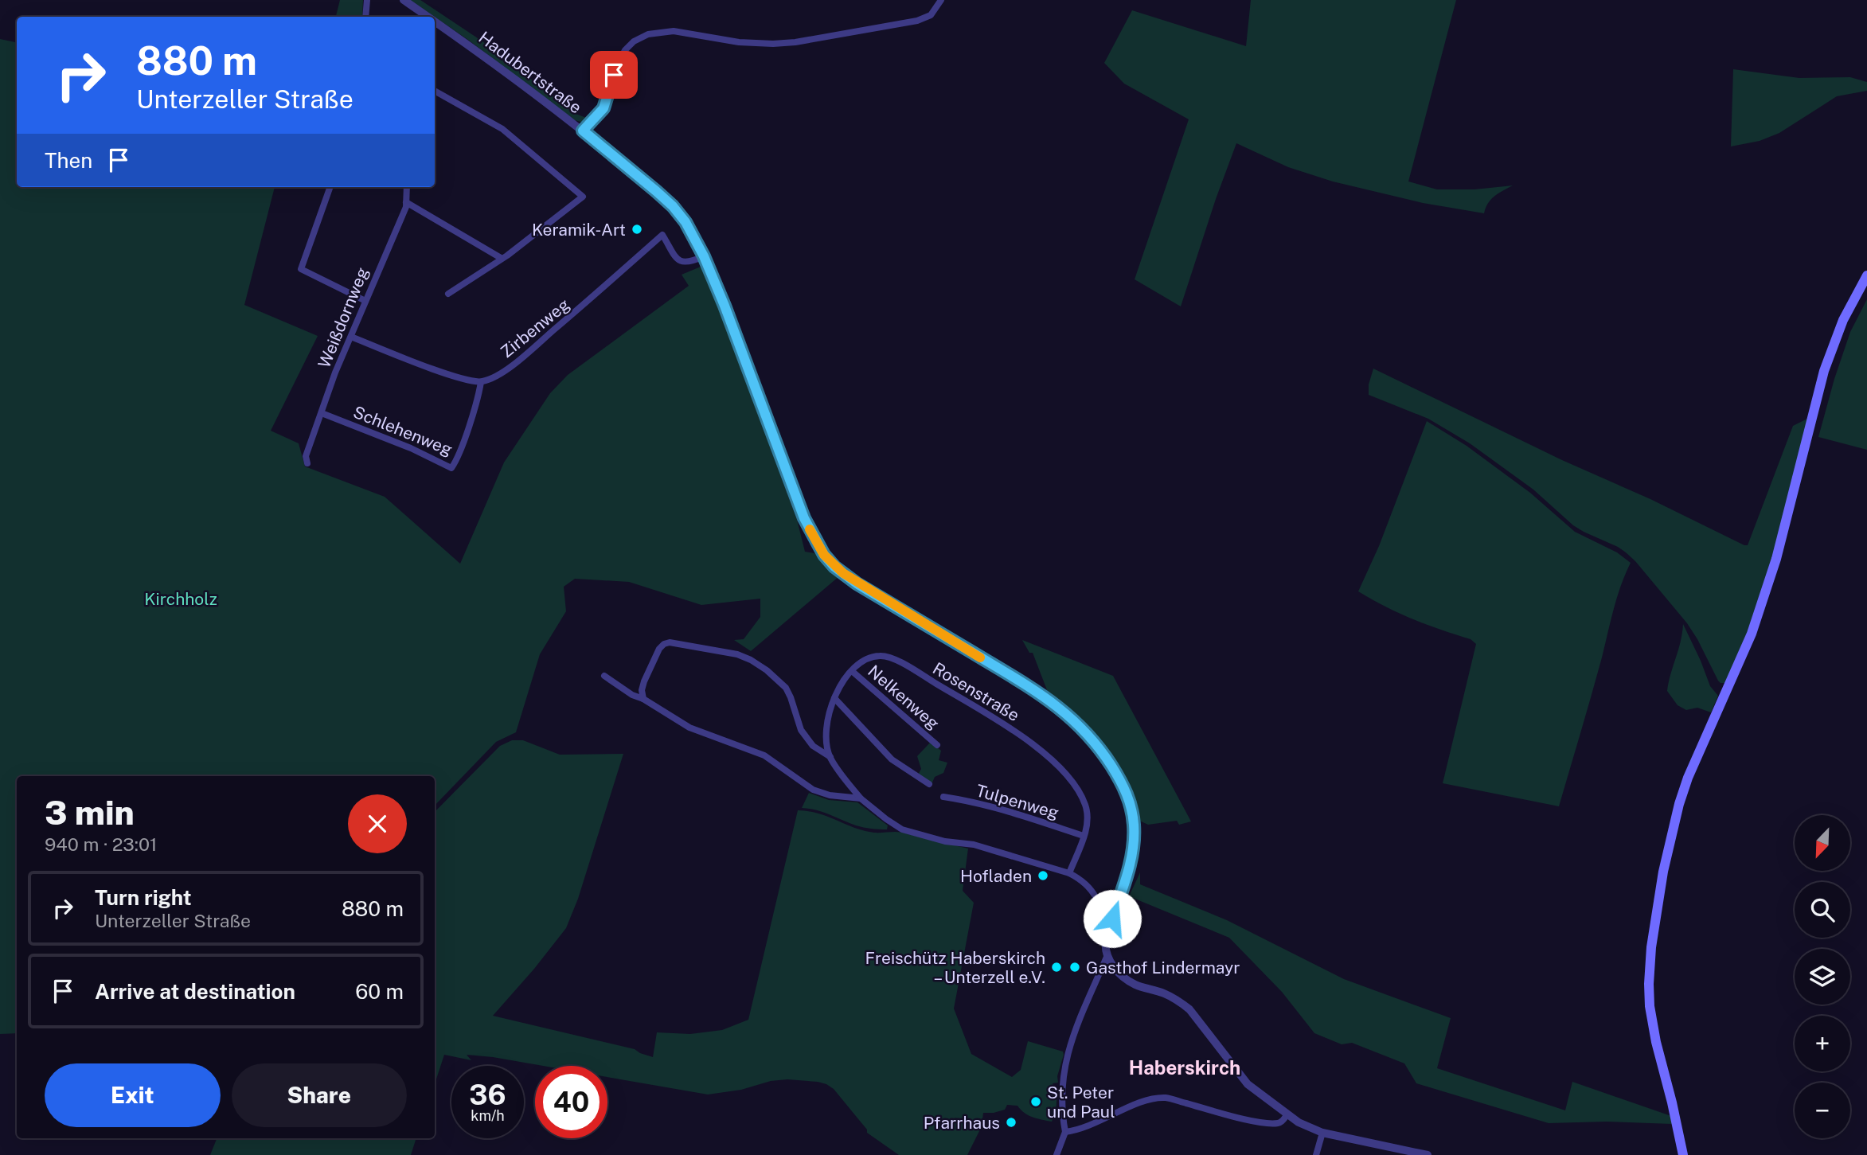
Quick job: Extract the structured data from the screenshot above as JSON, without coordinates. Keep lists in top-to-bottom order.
{
  "streets": {
    "street": [
      "Hadubertstraße",
      "Weißdornweg",
      "Zirbenweg",
      "Schlehenweg",
      "Rosenstraße",
      "Nelkenweg",
      "Tulpenweg"
    ]
  },
  "crossings": [
    ["Hadubertstraße", "Zirbenweg"],
    ["Hadubertstraße", "Rosenstraße"],
    ["Weißdornweg", "Schlehenweg"],
    ["Zirbenweg", "Schlehenweg"],
    ["Rosenstraße", "Nelkenweg"],
    ["Rosenstraße", "Tulpenweg"]
  ],
  "districts": ["Haberskirch"],
  "parks": ["Kirchholz"],
  "places": [
    "Keramik-Art",
    "Hofladen",
    "Freischütz Haberskirch – Unterzell e.V.",
    "Gasthof Lindermayr",
    "St. Peter und Paul",
    "Pfarrhaus"
  ],
  "north": "bottom left",
  "page": {
    "turn": ["880 m", "Unterzeller Straße"],
    "then": "Then",
    "heading": ["3 min", "940 m · 23:01"],
    "map_buttons": ["+", "−"],
    "list": [
      {
        "name": "Turn right",
        "note": "Unterzeller Straße",
        "value": "880 m"
      },
      {
        "name": "Arrive at destination",
        "value": "60 m"
      }
    ],
    "buttons": ["Exit", "Share"],
    "speed": "36 km/h",
    "limit": "40"
  }
}
